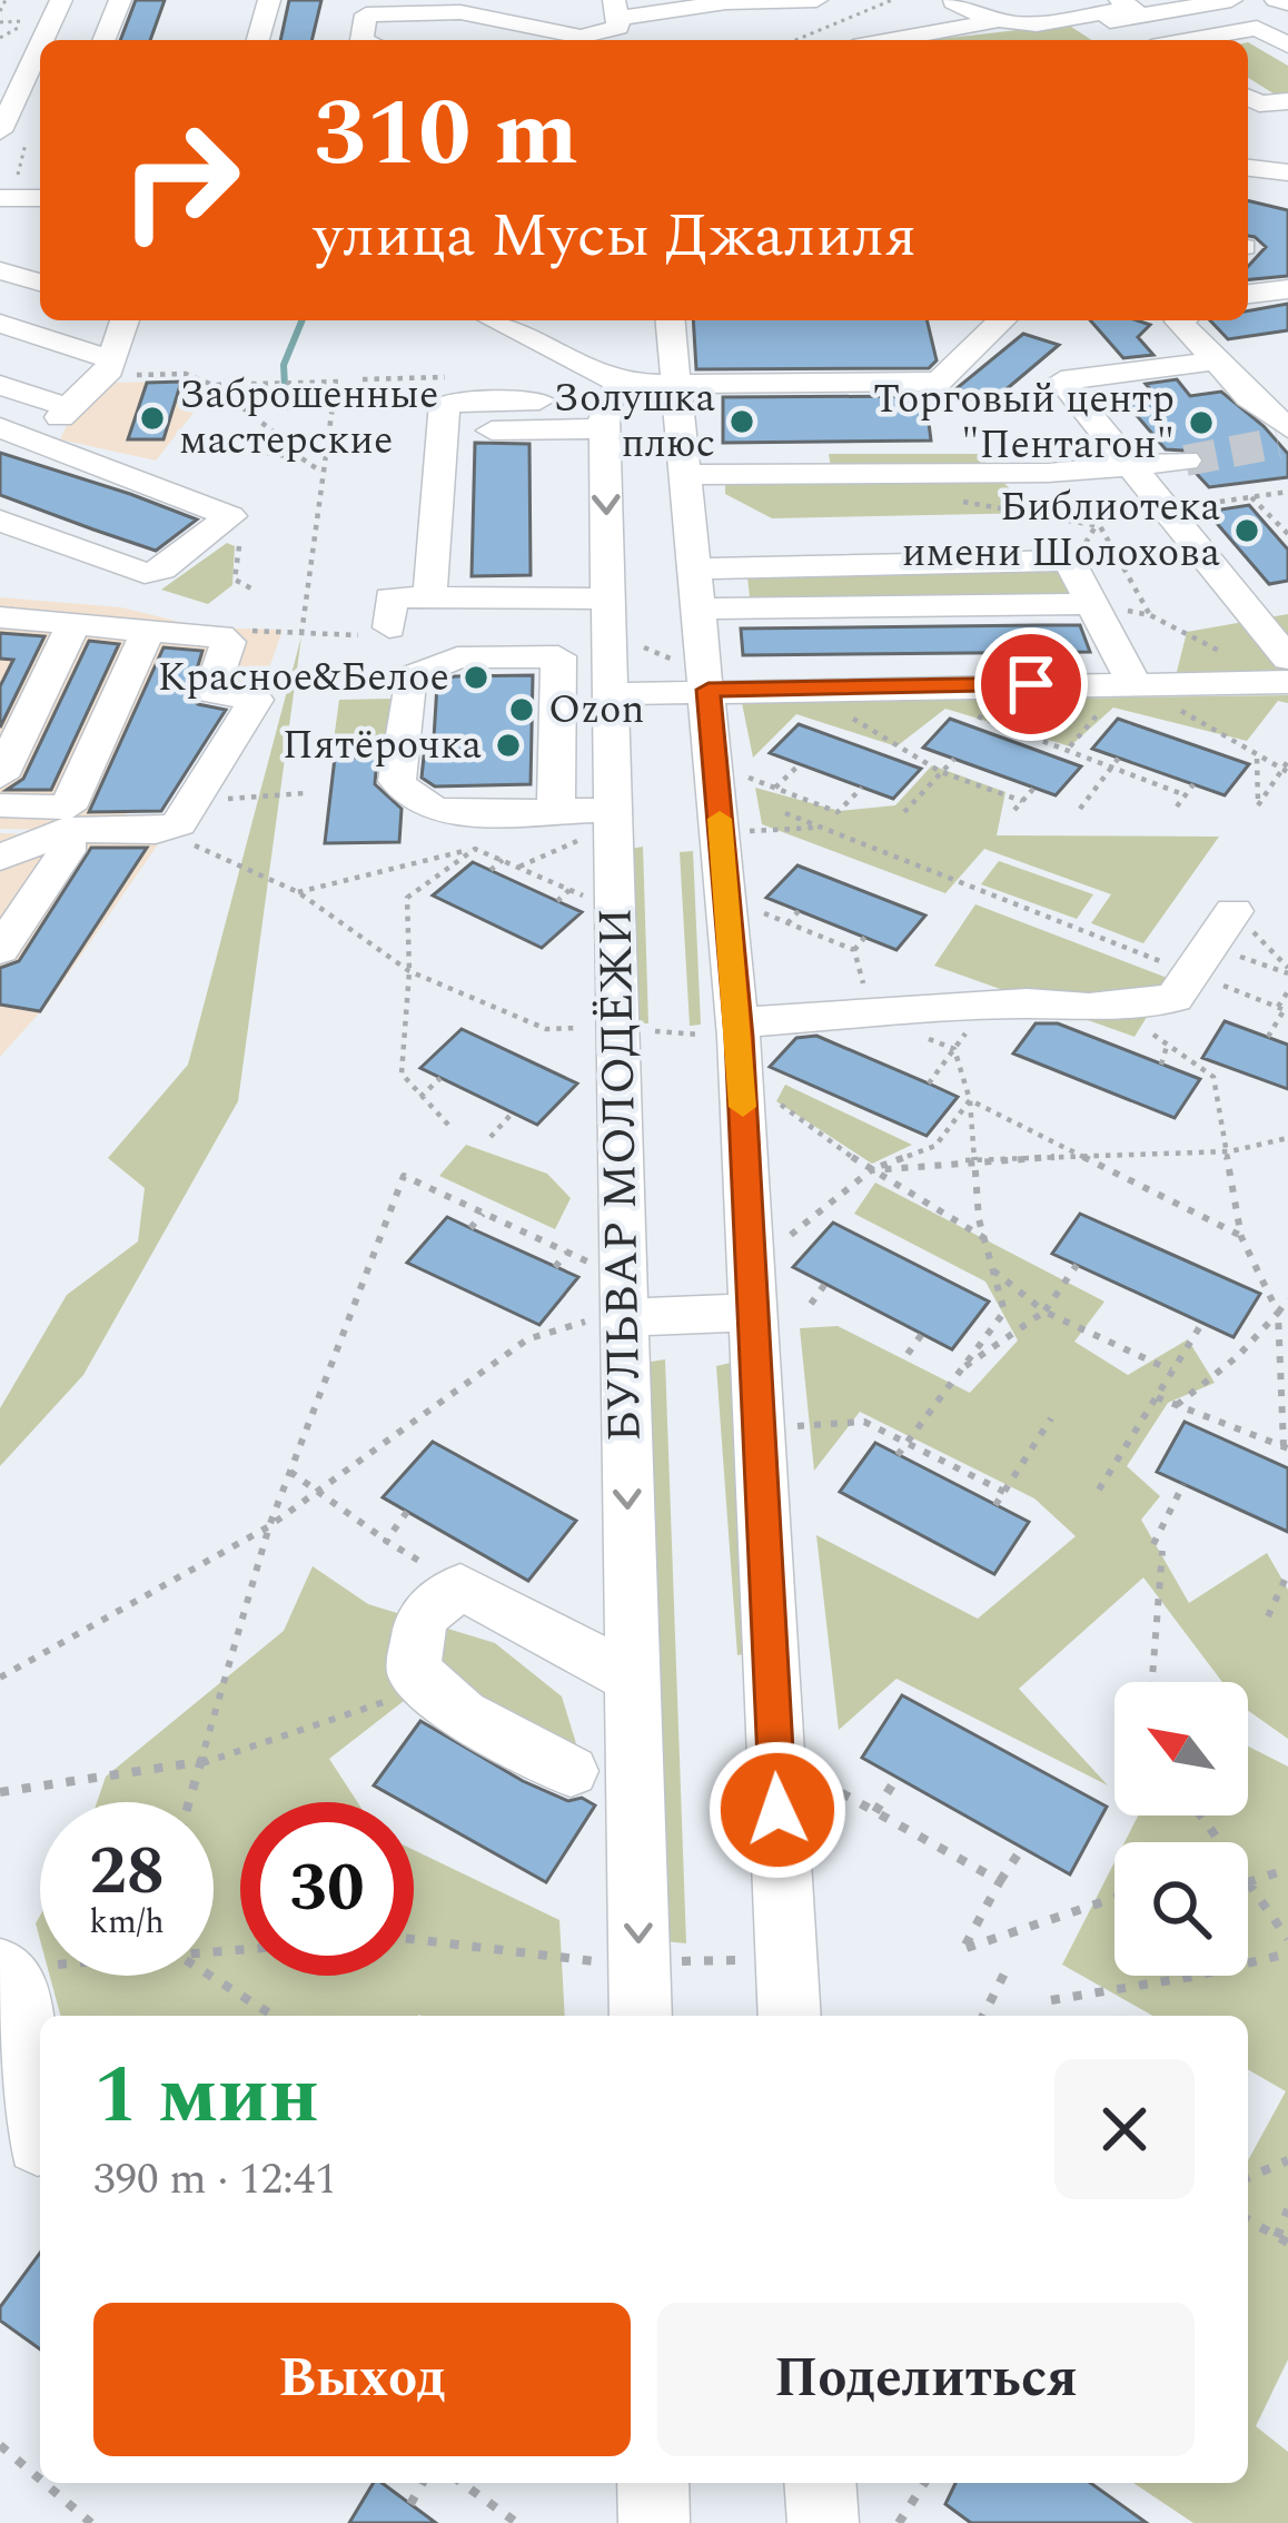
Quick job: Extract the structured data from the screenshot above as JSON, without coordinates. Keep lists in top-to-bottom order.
{
  "streets": {
    "street": ["БУЛЬВАР МОЛОДЁЖИ"]
  },
  "places": [
    "Заброшенные мастерские",
    "Золушка плюс",
    "Торговый центр \"Пентагон\"",
    "Библиотека имени Шолохова",
    "Красное&Белое",
    "Ozon",
    "Пятёрочка"
  ],
  "north": "top left",
  "page": {
    "turn": ["310 m", "улица Мусы Джалиля"],
    "speed": "28 km/h",
    "limit": "30",
    "heading": ["1 мин", "390 m · 12:41"],
    "buttons": ["Выход", "Поделиться"]
  }
}
